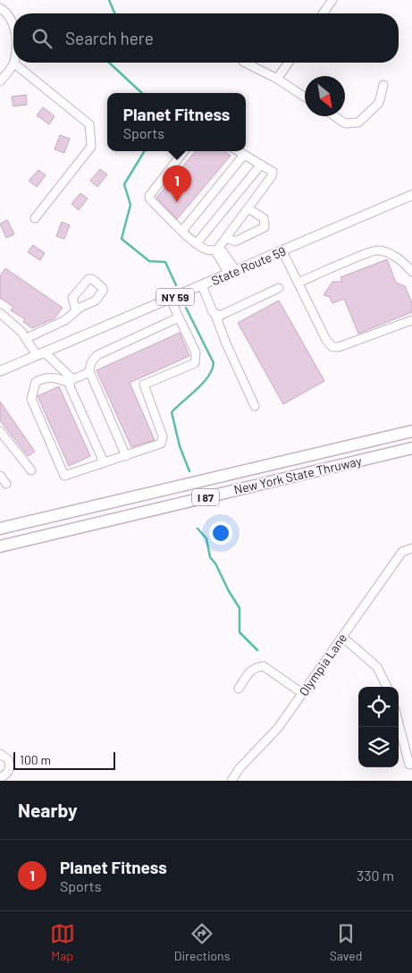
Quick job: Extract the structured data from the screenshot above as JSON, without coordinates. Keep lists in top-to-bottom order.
{
  "streets": {
    "highway": ["New York State Thruway", "I 87"],
    "main road": ["State Route 59", "NY 59"],
    "street": ["Olympia Lane"]
  },
  "scale_bar": "100 m",
  "north": "bottom right",
  "page": {
    "search": "Search here",
    "popup": ["Planet Fitness", "Sports"],
    "pins": "1",
    "scale": "100 m",
    "heading": "Nearby",
    "list": [
      {
        "mark": "1",
        "name": "Planet Fitness",
        "note": "Sports",
        "value": "330 m"
      }
    ],
    "nav": ["Map", "Directions", "Saved"]
  }
}
